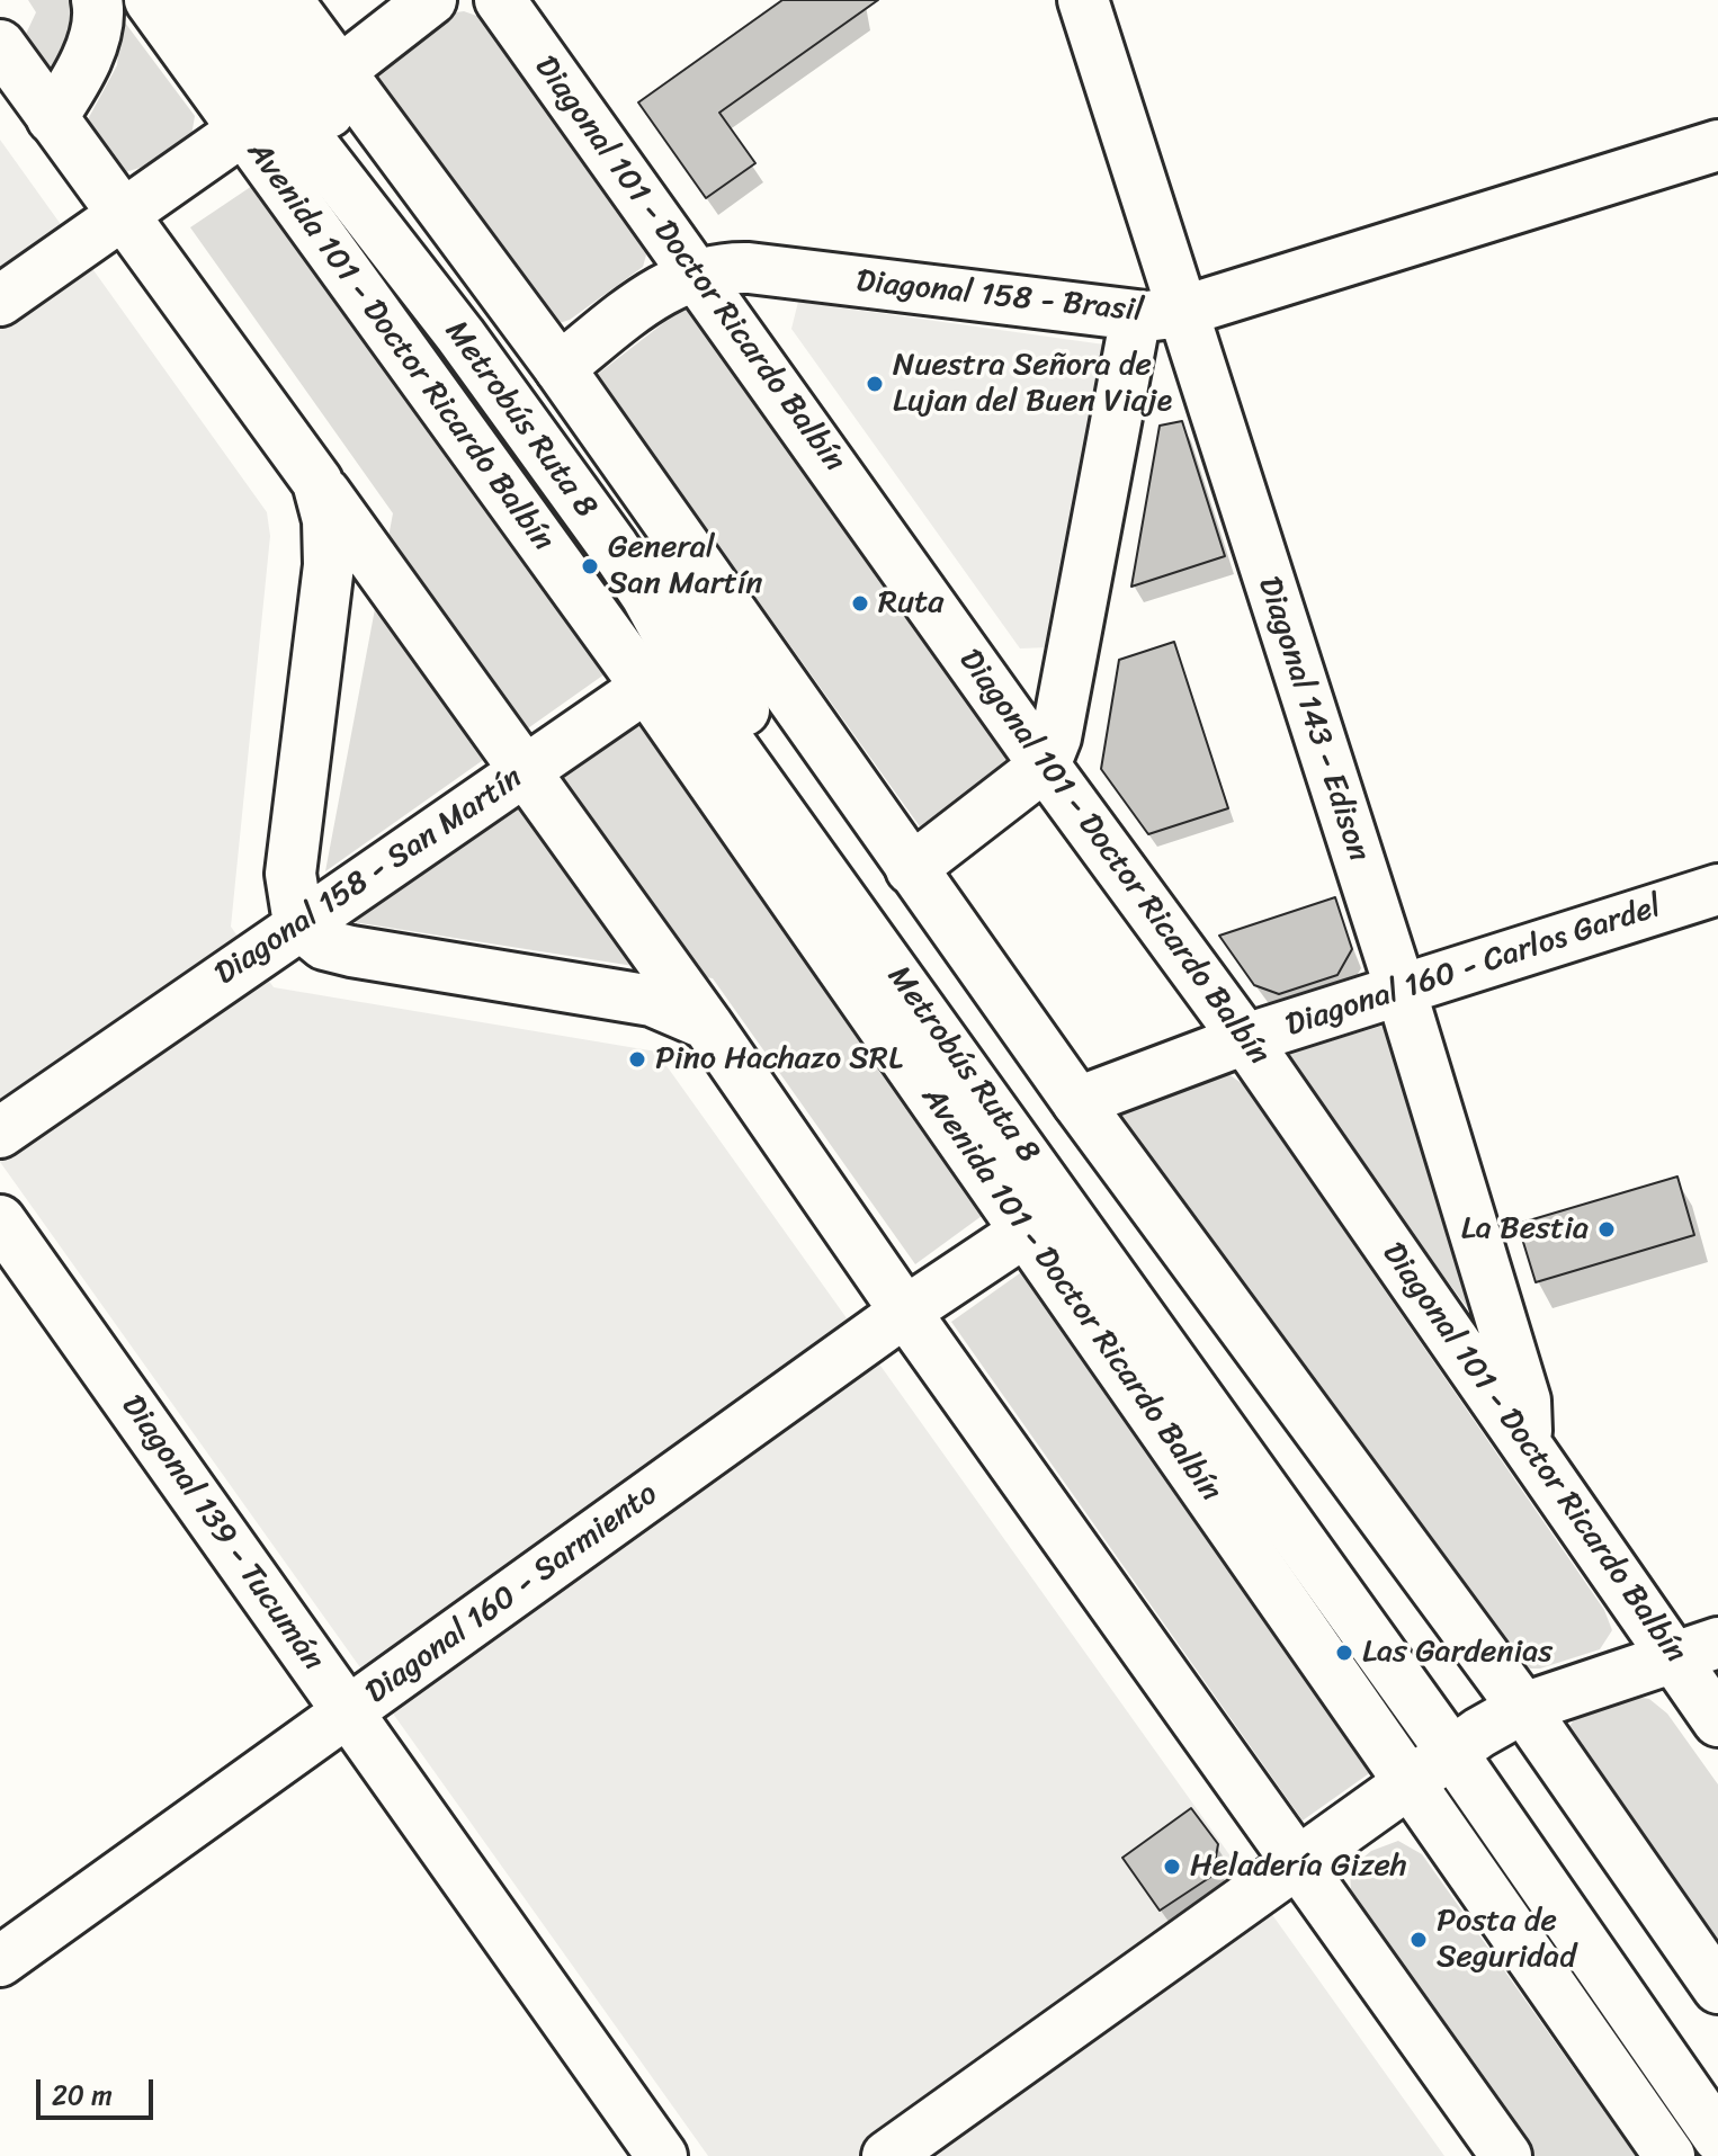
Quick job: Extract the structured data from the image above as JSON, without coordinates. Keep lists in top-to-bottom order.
{
  "streets": {
    "street": [
      "Diagonal 101 - Doctor Ricardo Balbín",
      "Diagonal 158 - Brasil",
      "Avenida 101 - Doctor Ricardo Balbín",
      "Metrobús Ruta 8",
      "Diagonal 143 - Edison",
      "Diagonal 158 - San Martín",
      "Diagonal 160 - Carlos Gardel",
      "Diagonal 139 - Tucumán",
      "Diagonal 160 - Sarmiento"
    ]
  },
  "crossings": [
    ["Diagonal 101 - Doctor Ricardo Balbín", "Diagonal 158 - Brasil"],
    ["Diagonal 101 - Doctor Ricardo Balbín", "Diagonal 143 - Edison"],
    ["Diagonal 101 - Doctor Ricardo Balbín", "Diagonal 160 - Carlos Gardel"],
    ["Diagonal 158 - Brasil", "Avenida 101 - Doctor Ricardo Balbín"],
    ["Diagonal 158 - Brasil", "Diagonal 143 - Edison"],
    ["Avenida 101 - Doctor Ricardo Balbín", "Metrobús Ruta 8"],
    ["Avenida 101 - Doctor Ricardo Balbín", "Diagonal 158 - San Martín"],
    ["Avenida 101 - Doctor Ricardo Balbín", "Diagonal 160 - Carlos Gardel"],
    ["Avenida 101 - Doctor Ricardo Balbín", "Diagonal 160 - Sarmiento"],
    ["Metrobús Ruta 8", "Diagonal 158 - San Martín"],
    ["Diagonal 143 - Edison", "Diagonal 160 - Carlos Gardel"],
    ["Diagonal 139 - Tucumán", "Diagonal 160 - Sarmiento"]
  ],
  "places": [
    "Nuestra Señora de Lujan del Buen Viaje",
    "General San Martín",
    "Ruta",
    "Pino Hachazo SRL",
    "La Bestia",
    "Las Gardenias",
    "Heladería Gizeh",
    "Posta de Seguridad"
  ],
  "scale_bar": "20 m"
}
